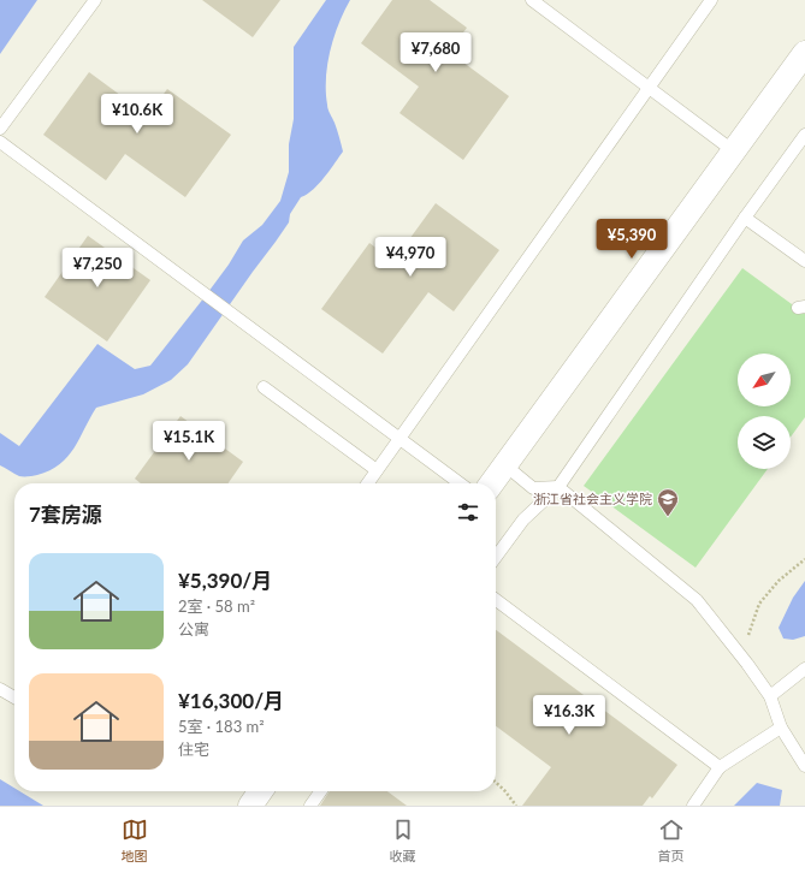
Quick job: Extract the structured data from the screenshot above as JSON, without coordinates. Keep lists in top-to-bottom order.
{
  "places": {
    "school or university": ["浙江省社会主义学院"]
  },
  "north": "bottom left",
  "page": {
    "price": [
      "¥7,680",
      "¥10.6K",
      "¥5,390",
      "¥4,970",
      "¥7,250",
      "¥15.1K",
      "¥16.3K"
    ],
    "heading": "7套房源",
    "list": [
      {
        "name": "¥5,390/月",
        "note": "2室 · 58 m² · 公寓"
      },
      {
        "name": "¥16,300/月",
        "note": "5室 · 183 m² · 住宅"
      }
    ],
    "tabs": ["地图", "收藏", "首页"]
  }
}
